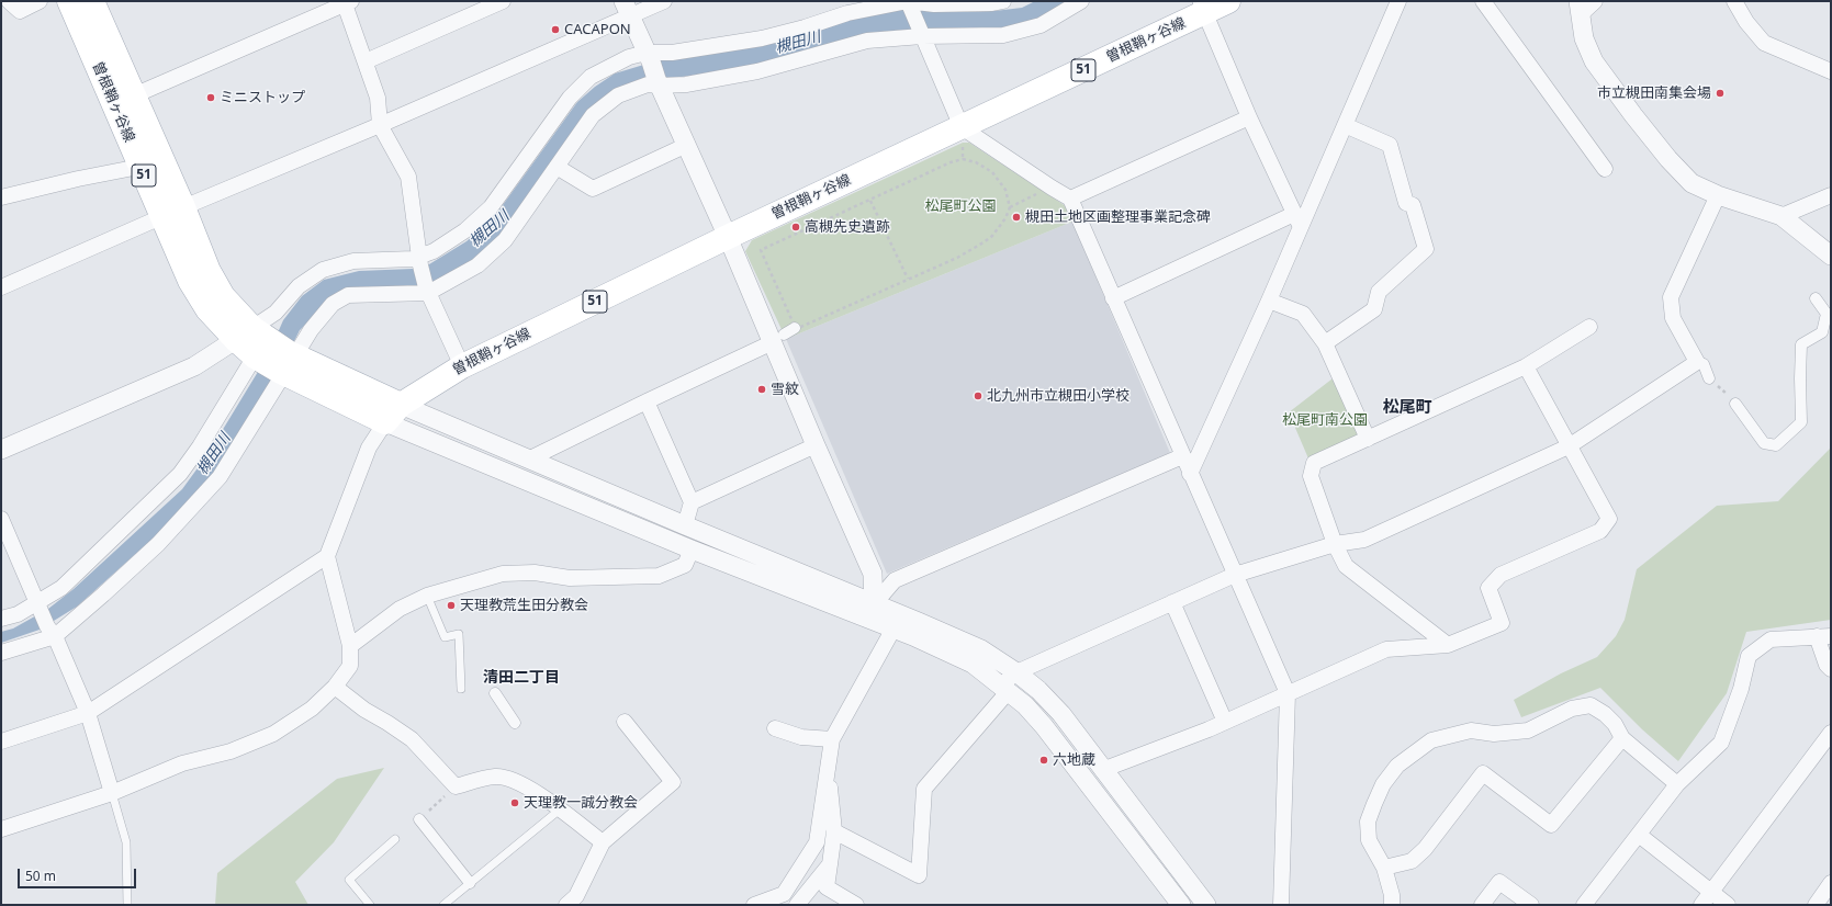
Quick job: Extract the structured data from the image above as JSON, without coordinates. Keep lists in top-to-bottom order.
{
  "streets": {
    "main road": ["曽根鞘ヶ谷線", "51"]
  },
  "crossings": [
    ["曽根鞘ヶ谷線", "51"]
  ],
  "districts": ["松尾町", "清田二丁目"],
  "water": ["槻田川"],
  "parks": ["松尾町公園", "松尾町南公園"],
  "places": [
    "CACAPON",
    "市立槻田南集会場",
    "ミニストップ",
    "槻田土地区画整理事業記念碑",
    "高槻先史遺跡",
    "雪紋",
    "北九州市立槻田小学校",
    "天理教荒生田分教会",
    "六地蔵",
    "天理教一誠分教会"
  ],
  "scale_bar": "50 m"
}
